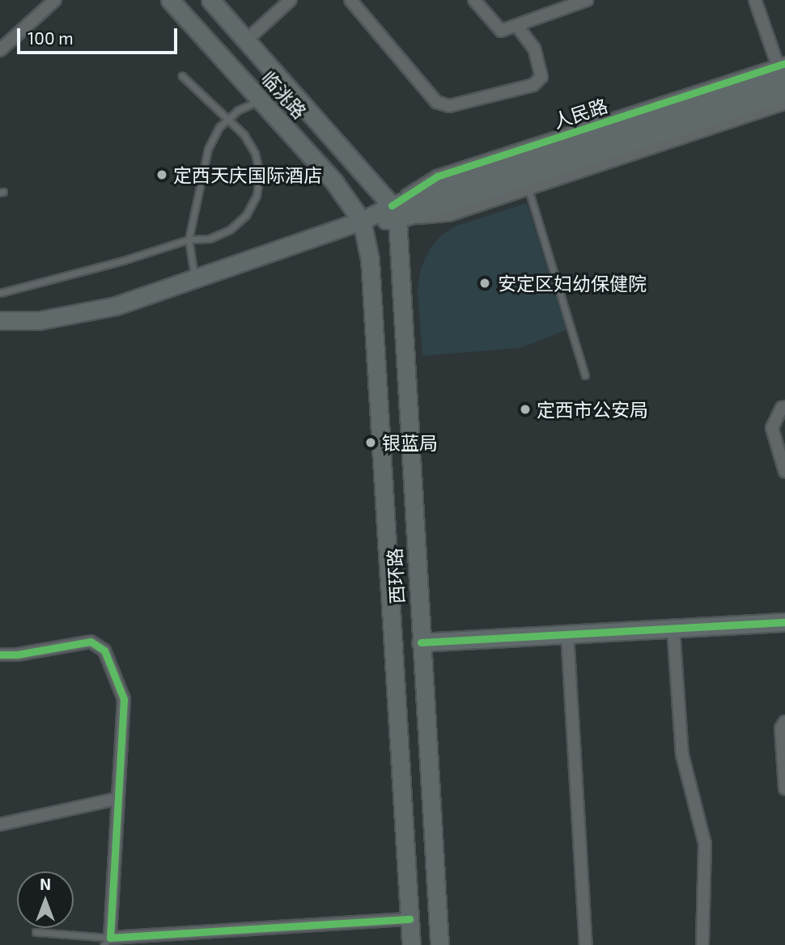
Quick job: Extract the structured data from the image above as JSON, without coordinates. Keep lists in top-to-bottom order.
{
  "streets": {
    "main road": ["临洮路", "人民路", "西环路"]
  },
  "crossings": [
    ["临洮路", "人民路"],
    ["临洮路", "西环路"],
    ["人民路", "西环路"]
  ],
  "places": [
    "定西天庆国际酒店",
    "安定区妇幼保健院",
    "定西市公安局",
    "银蓝局"
  ],
  "scale_bar": "100 m",
  "north": "top"
}
